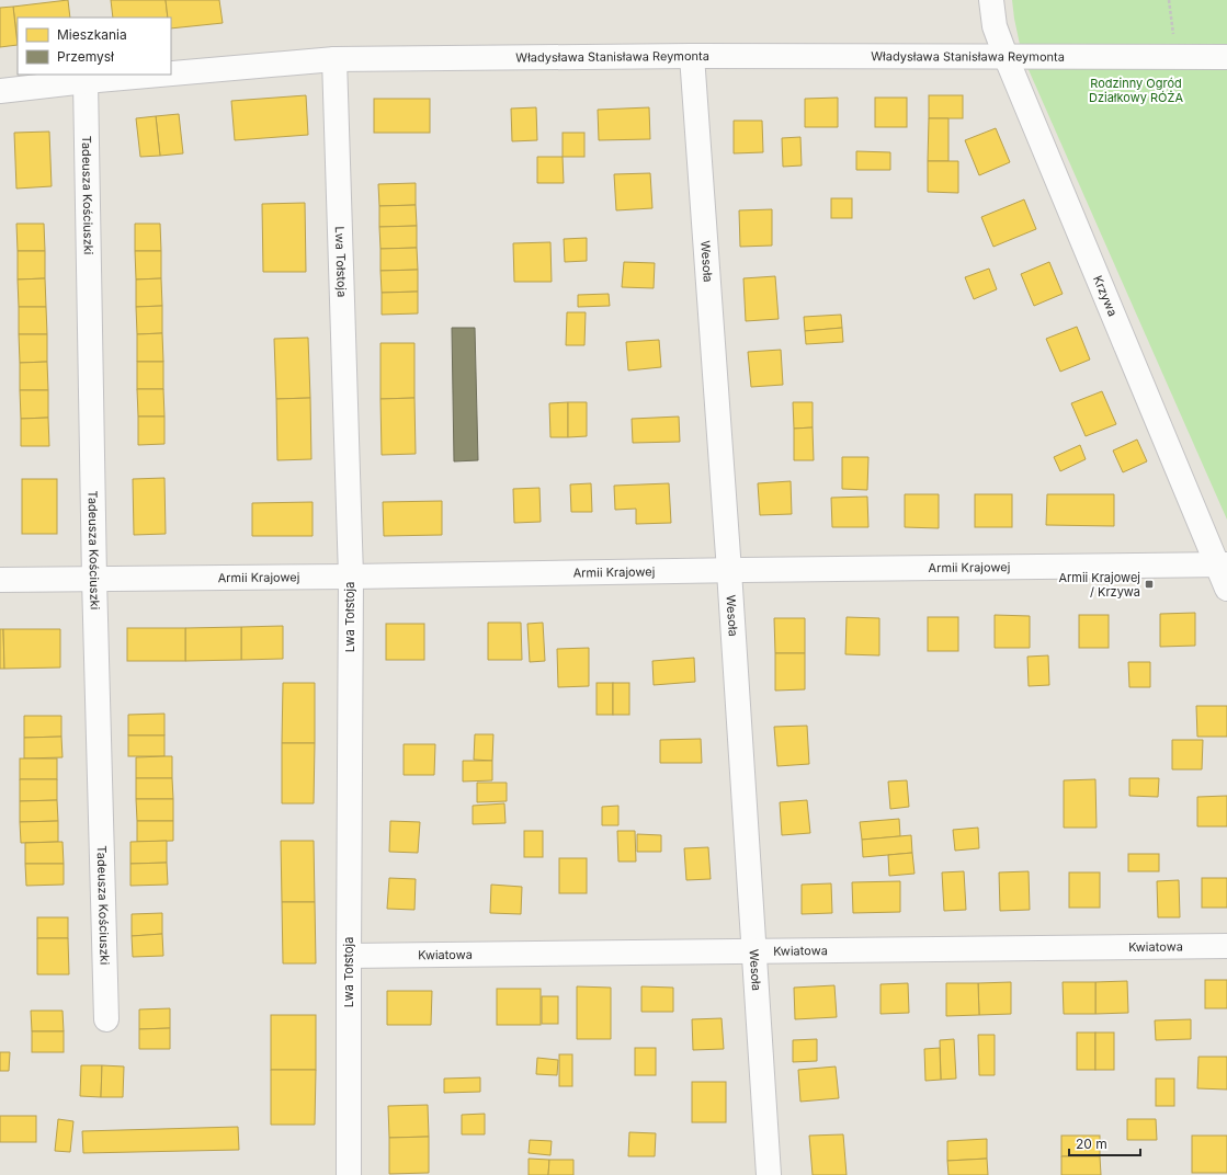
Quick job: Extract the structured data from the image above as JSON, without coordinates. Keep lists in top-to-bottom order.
{
  "streets": {
    "street": [
      "Władysława Stanisława Reymonta",
      "Tadeusza Kościuszki",
      "Wesoła",
      "Lwa Tołstoja",
      "Krzywa",
      "Armii Krajowej",
      "Kwiatowa"
    ]
  },
  "crossings": [
    ["Władysława Stanisława Reymonta", "Tadeusza Kościuszki"],
    ["Władysława Stanisława Reymonta", "Wesoła"],
    ["Władysława Stanisława Reymonta", "Lwa Tołstoja"],
    ["Władysława Stanisława Reymonta", "Krzywa"],
    ["Tadeusza Kościuszki", "Armii Krajowej"],
    ["Wesoła", "Armii Krajowej"],
    ["Wesoła", "Kwiatowa"],
    ["Lwa Tołstoja", "Armii Krajowej"],
    ["Lwa Tołstoja", "Kwiatowa"],
    ["Krzywa", "Armii Krajowej"]
  ],
  "parks": ["Rodzinny Ogród Działkowy RÓŻA"],
  "places": {
    "transit": ["Armii Krajowej / Krzywa"]
  },
  "legend": ["Mieszkania", "Przemysł"],
  "scale_bar": "20 m"
}
